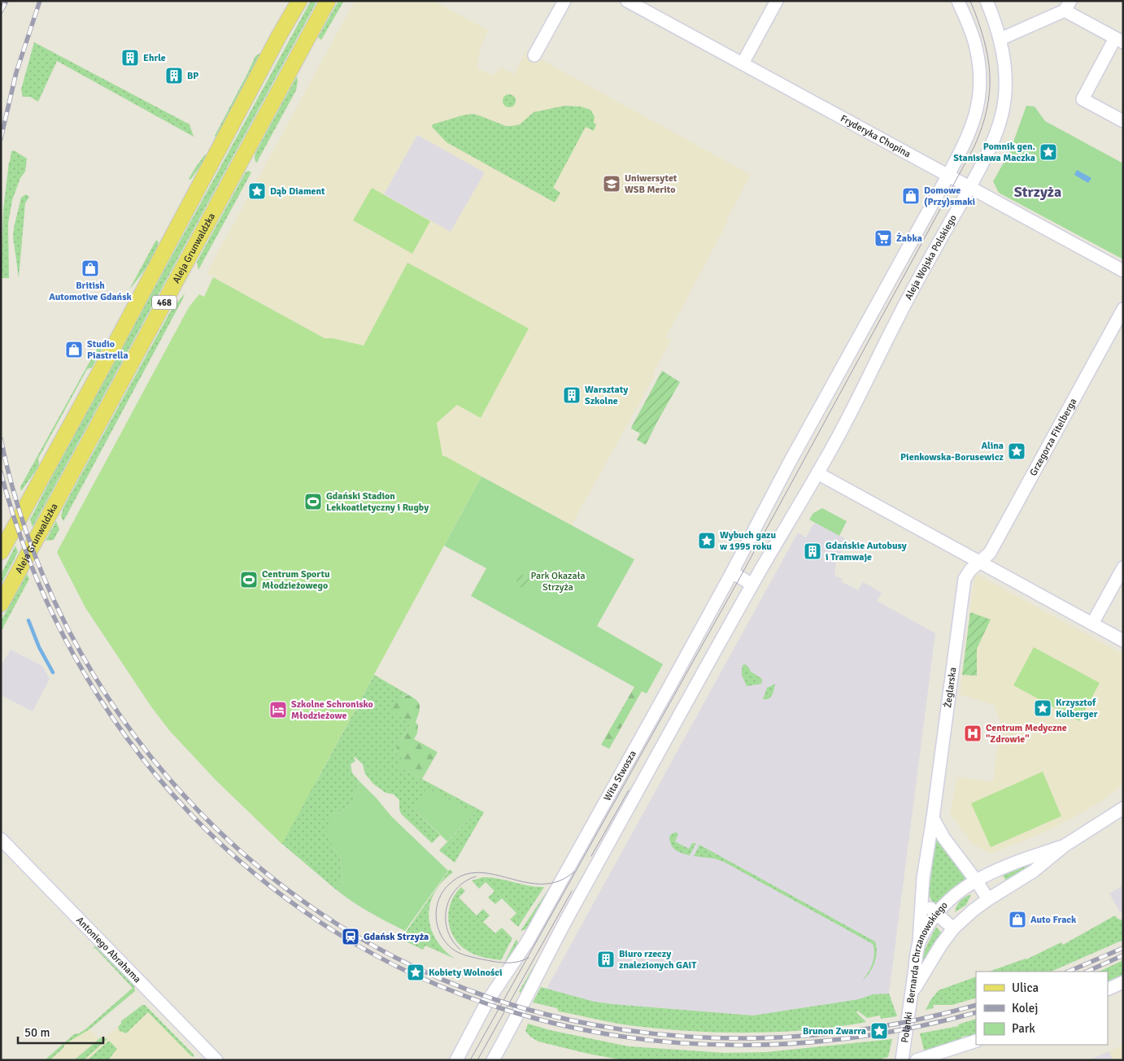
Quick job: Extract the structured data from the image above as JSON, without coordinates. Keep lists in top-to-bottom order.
{
  "streets": {
    "main road": ["Aleja Grunwaldzka", "468"],
    "street": [
      "Fryderyka Chopina",
      "Aleja Wojska Polskiego",
      "Grzegorza Fitelberga",
      "Żeglarska",
      "Wita Stwosza",
      "Bernarda Chrzanowskiego",
      "Antoniego Abrahama",
      "Polanki"
    ]
  },
  "crossings": [
    ["Fryderyka Chopina", "Aleja Wojska Polskiego"],
    ["Fryderyka Chopina", "Wita Stwosza"],
    ["Grzegorza Fitelberga", "Żeglarska"],
    ["Żeglarska", "Bernarda Chrzanowskiego"],
    ["Bernarda Chrzanowskiego", "Polanki"]
  ],
  "districts": ["Strzyża"],
  "parks": ["Park Okazała Strzyża"],
  "places": {
    "building": [
      "Ehrle",
      "BP",
      "Warsztaty Szkolne",
      "Gdańskie Autobusy i Tramwaje",
      "Biuro rzeczy znalezionych GAiT"
    ],
    "place": [
      "Pomnik gen. Stanisława Maczka",
      "Dąb Diament",
      "Alina Pienkowska-Borusewicz",
      "Wybuch gazu w 1995 roku",
      "Krzysztof Kolberger",
      "Kobiety Wolności",
      "Brunon Zwarra"
    ],
    "school or university": ["Uniwersytet WSB Merito"],
    "shop": [
      "Domowe (Przy)smaki",
      "British Automotive Gdańsk",
      "Studio Piastrella",
      "Auto Frack"
    ],
    "supermarket": ["Żabka"],
    "sports": ["Gdański Stadion Lekkoatletyczny i Rugby", "Centrum Sportu Młodzieżowego"],
    "hotel": ["Szkolne Schronisko Młodzieżowe"],
    "hospital": ["Centrum Medyczne \"Zdrowie\""],
    "station": ["Gdańsk Strzyża"]
  },
  "legend": ["Ulica", "Kolej", "Park"],
  "scale_bar": "50 m"
}
